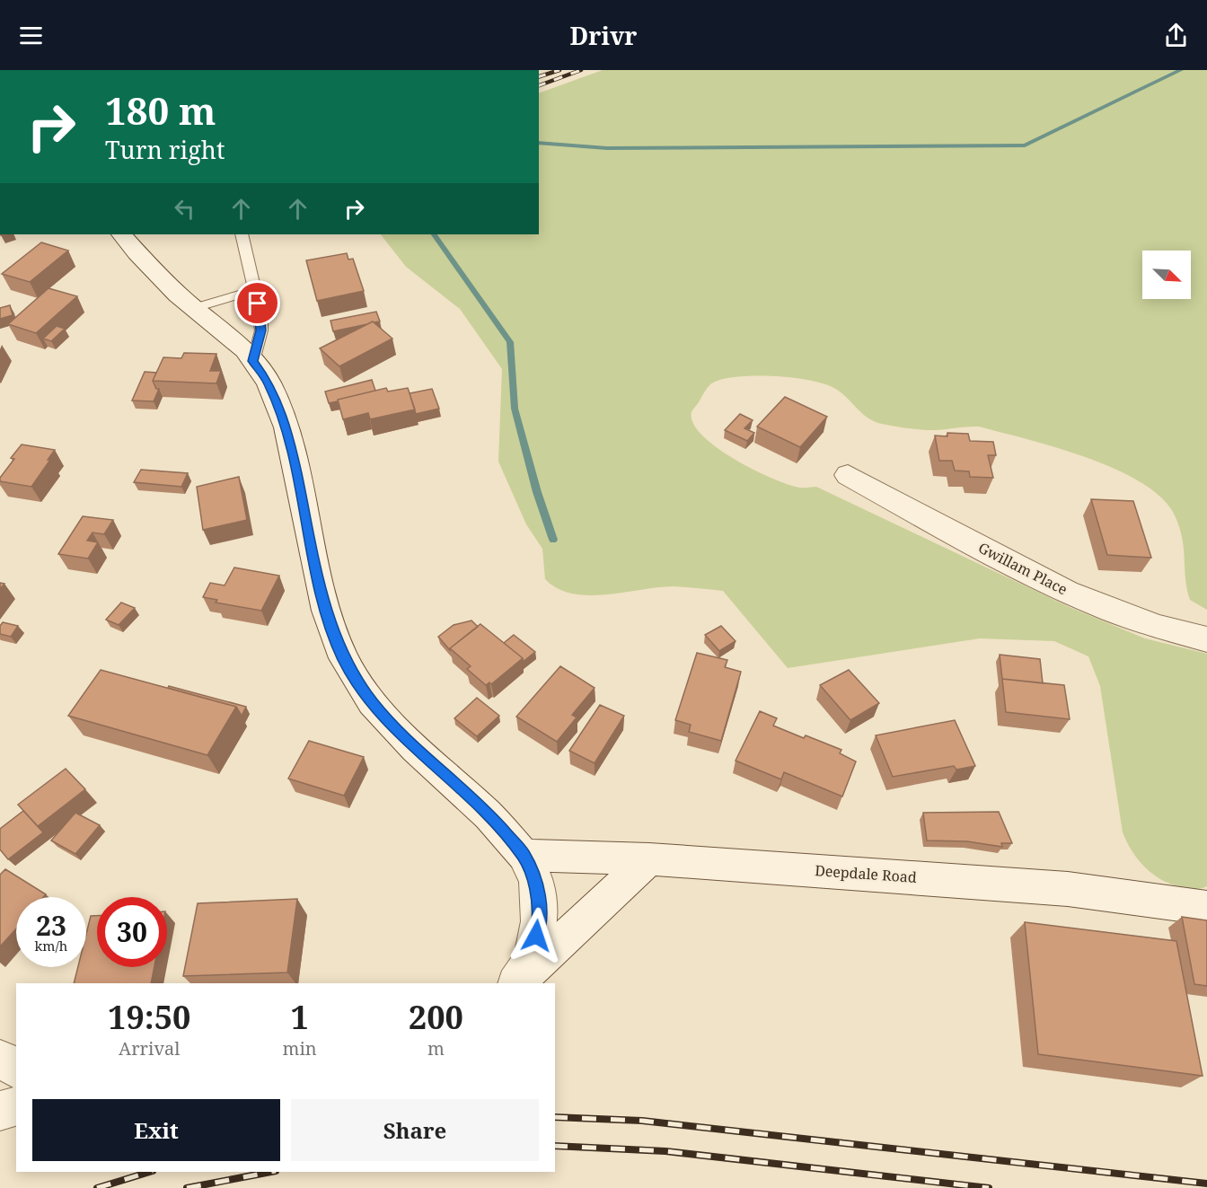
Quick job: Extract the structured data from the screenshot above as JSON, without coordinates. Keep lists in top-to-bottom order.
{
  "streets": {
    "street": ["Gwillam Place", "Deepdale Road"]
  },
  "north": "bottom right",
  "page": {
    "header": "Drivr",
    "turn": ["180 m", "Turn right"],
    "speed": "23 km/h",
    "limit": "30",
    "eta": [
      "19:50",
      "Arrival",
      "1",
      "min",
      "200",
      "m"
    ],
    "buttons": ["Exit", "Share"]
  }
}
